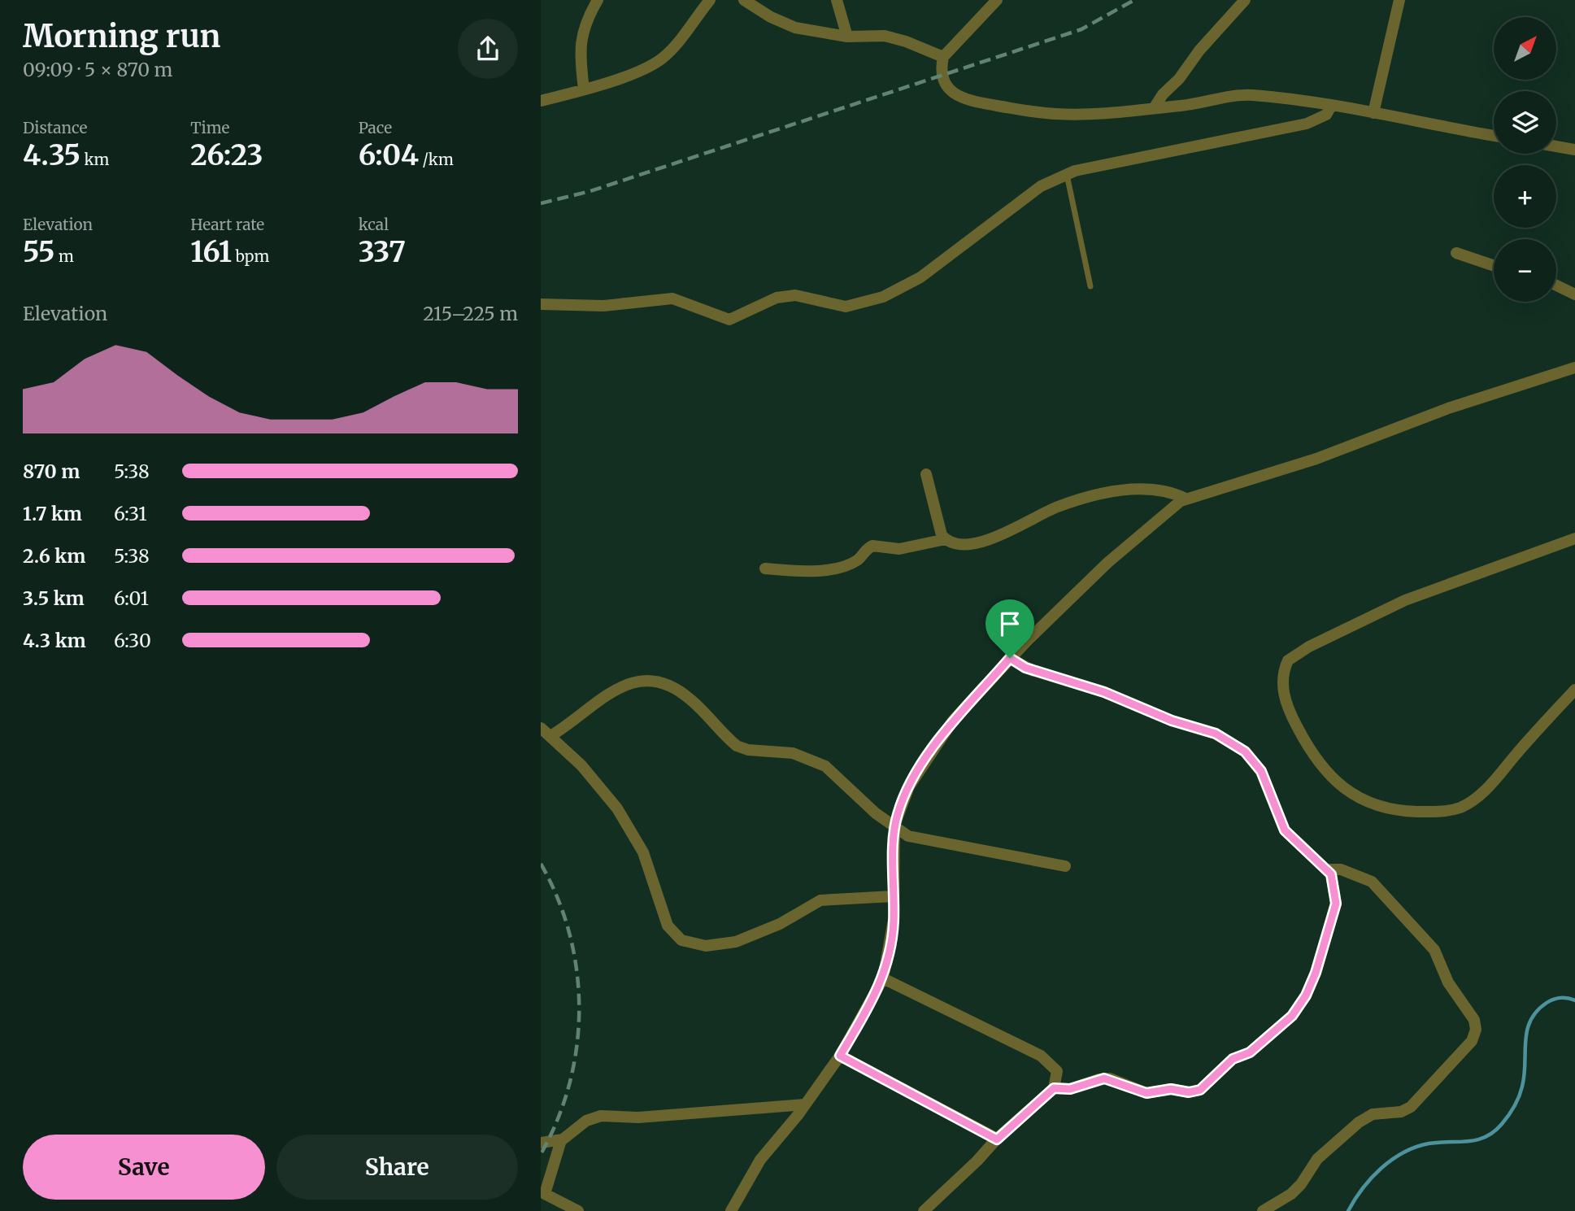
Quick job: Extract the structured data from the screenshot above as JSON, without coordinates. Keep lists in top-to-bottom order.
{
  "north": "top right",
  "page": {
    "heading": ["Morning run", "09:09 · 5 × 870 m"],
    "map_buttons": ["+", "−"],
    "stats": [
      ["Distance", "4.35 km"],
      ["Time", "26:23"],
      ["Pace", "6:04 /km"],
      ["Elevation", "55 m"],
      ["Heart rate", "161 bpm"],
      ["kcal", "337"]
    ],
    "chart": ["Elevation", "215–225 m"],
    "list": [
      {
        "name": "870 m",
        "note": "5:38"
      },
      {
        "name": "1.7 km",
        "note": "6:31"
      },
      {
        "name": "2.6 km",
        "note": "5:38"
      },
      {
        "name": "3.5 km",
        "note": "6:01"
      },
      {
        "name": "4.3 km",
        "note": "6:30"
      }
    ],
    "buttons": ["Save", "Share"]
  }
}
